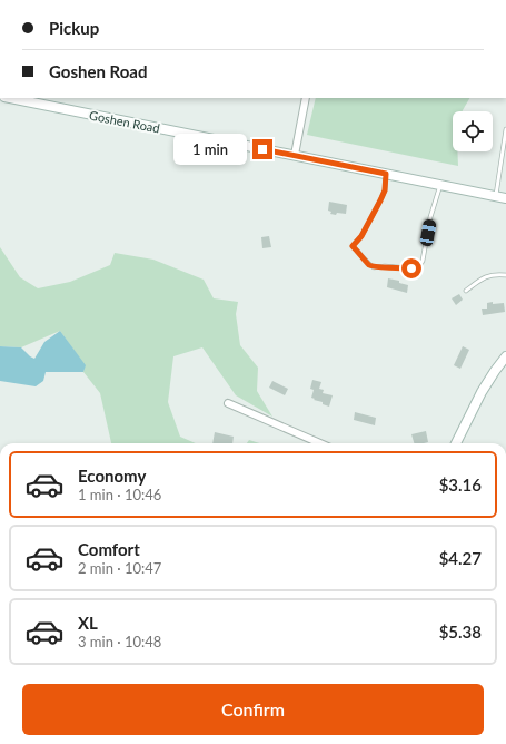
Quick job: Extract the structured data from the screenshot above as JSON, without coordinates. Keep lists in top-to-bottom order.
{
  "streets": {
    "street": ["Goshen Road"]
  },
  "page": {
    "banner": ["Pickup", "Goshen Road"],
    "bubble": "1 min",
    "list": [
      {
        "name": "Economy",
        "note": "1 min · 10:46",
        "value": "$3.16"
      },
      {
        "name": "Comfort",
        "note": "2 min · 10:47",
        "value": "$4.27"
      },
      {
        "name": "XL",
        "note": "3 min · 10:48",
        "value": "$5.38"
      }
    ],
    "buttons": "Confirm"
  }
}
